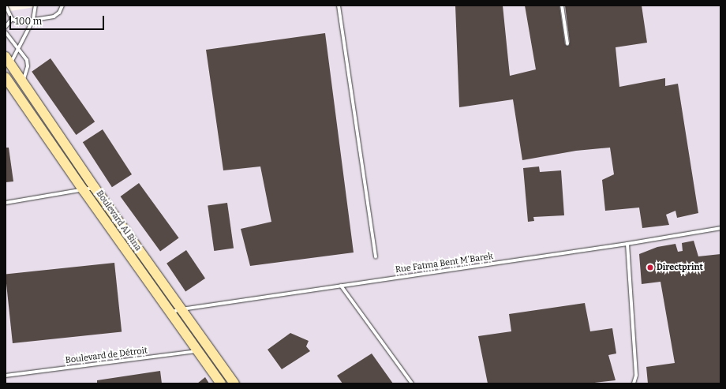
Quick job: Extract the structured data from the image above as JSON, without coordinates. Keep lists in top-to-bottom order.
{
  "streets": {
    "main road": ["Boulevard Al Bina"],
    "lane": ["Rue Fatma Bent M'Barek", "Boulevard de Détroit"]
  },
  "crossings": [
    ["Boulevard Al Bina", "Rue Fatma Bent M'Barek"],
    ["Boulevard Al Bina", "Boulevard de Détroit"]
  ],
  "places": ["Directprint"],
  "scale_bar": "100 m"
}
